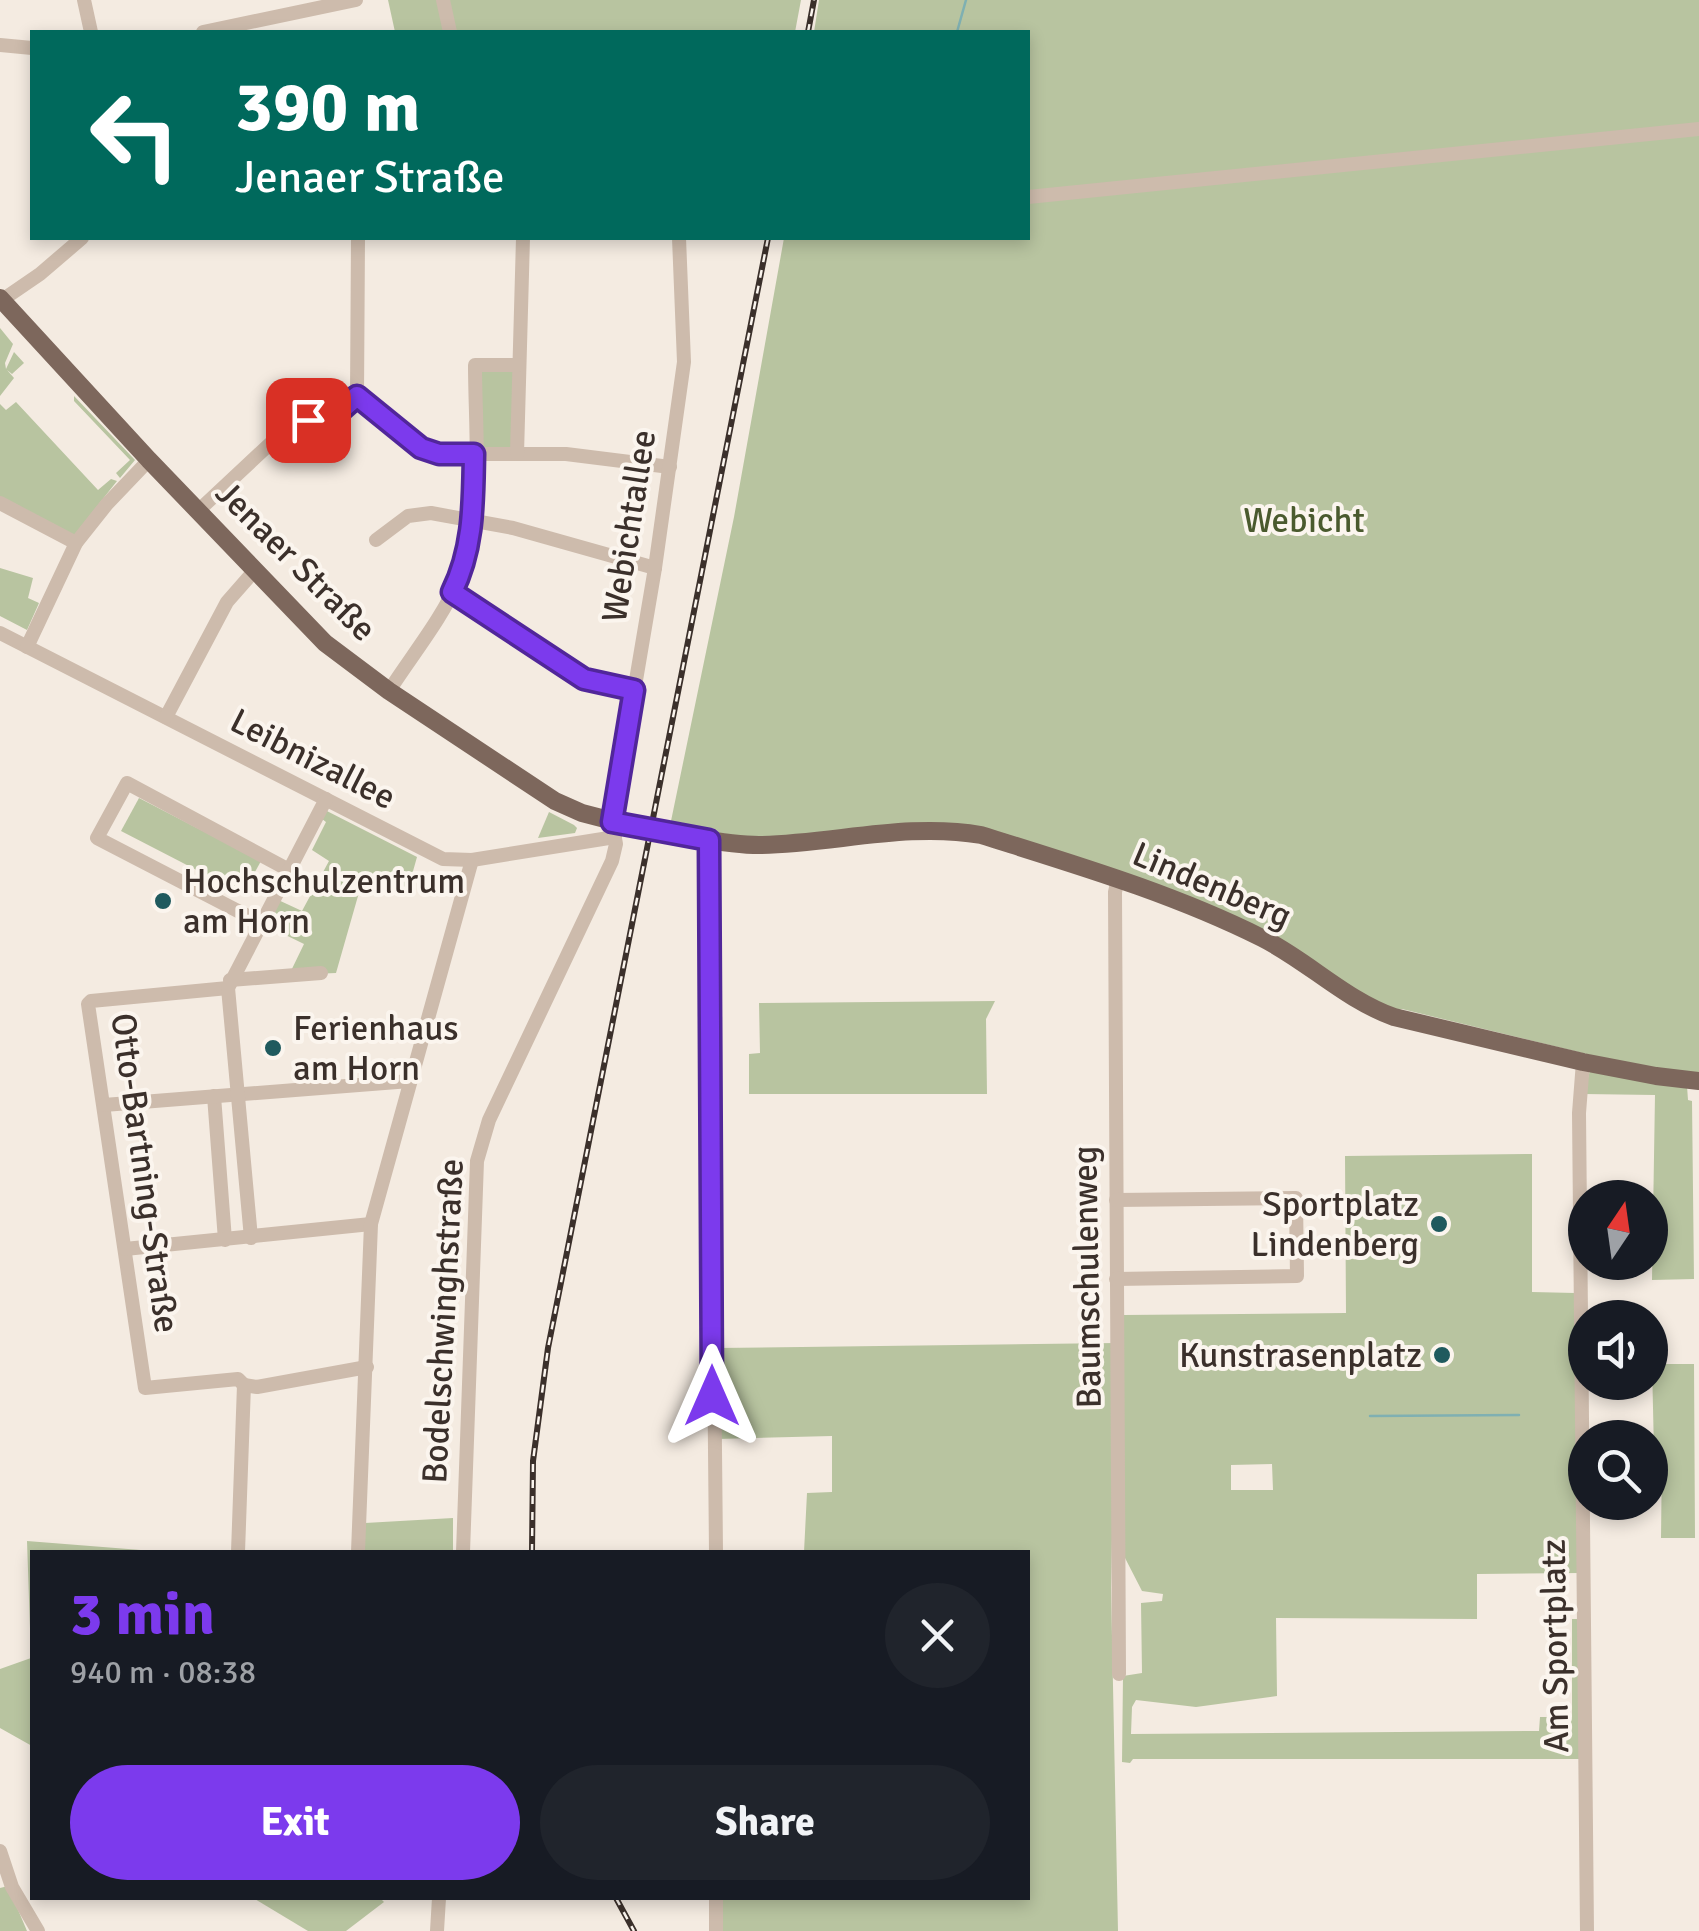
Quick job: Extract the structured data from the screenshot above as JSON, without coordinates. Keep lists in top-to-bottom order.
{
  "streets": {
    "main road": ["Jenaer Straße", "Lindenberg"],
    "street": [
      "Webichtallee",
      "Leibnizallee",
      "Otto-Bartning-Straße",
      "Baumschulenweg",
      "Bodelschwinghstraße",
      "Am Sportplatz"
    ]
  },
  "crossings": [
    ["Webichtallee", "Jenaer Straße"],
    ["Webichtallee", "Leibnizallee"],
    ["Webichtallee", "Bodelschwinghstraße"],
    ["Jenaer Straße", "Leibnizallee"],
    ["Jenaer Straße", "Lindenberg"],
    ["Jenaer Straße", "Bodelschwinghstraße"],
    ["Leibnizallee", "Bodelschwinghstraße"],
    ["Lindenberg", "Baumschulenweg"],
    ["Lindenberg", "Am Sportplatz"]
  ],
  "parks": ["Webicht"],
  "places": [
    "Hochschulzentrum am Horn",
    "Ferienhaus am Horn",
    "Sportplatz Lindenberg",
    "Kunstrasenplatz"
  ],
  "north": "top",
  "page": {
    "turn": ["390 m", "Jenaer Straße"],
    "heading": ["3 min", "940 m · 08:38"],
    "buttons": ["Exit", "Share"]
  }
}
